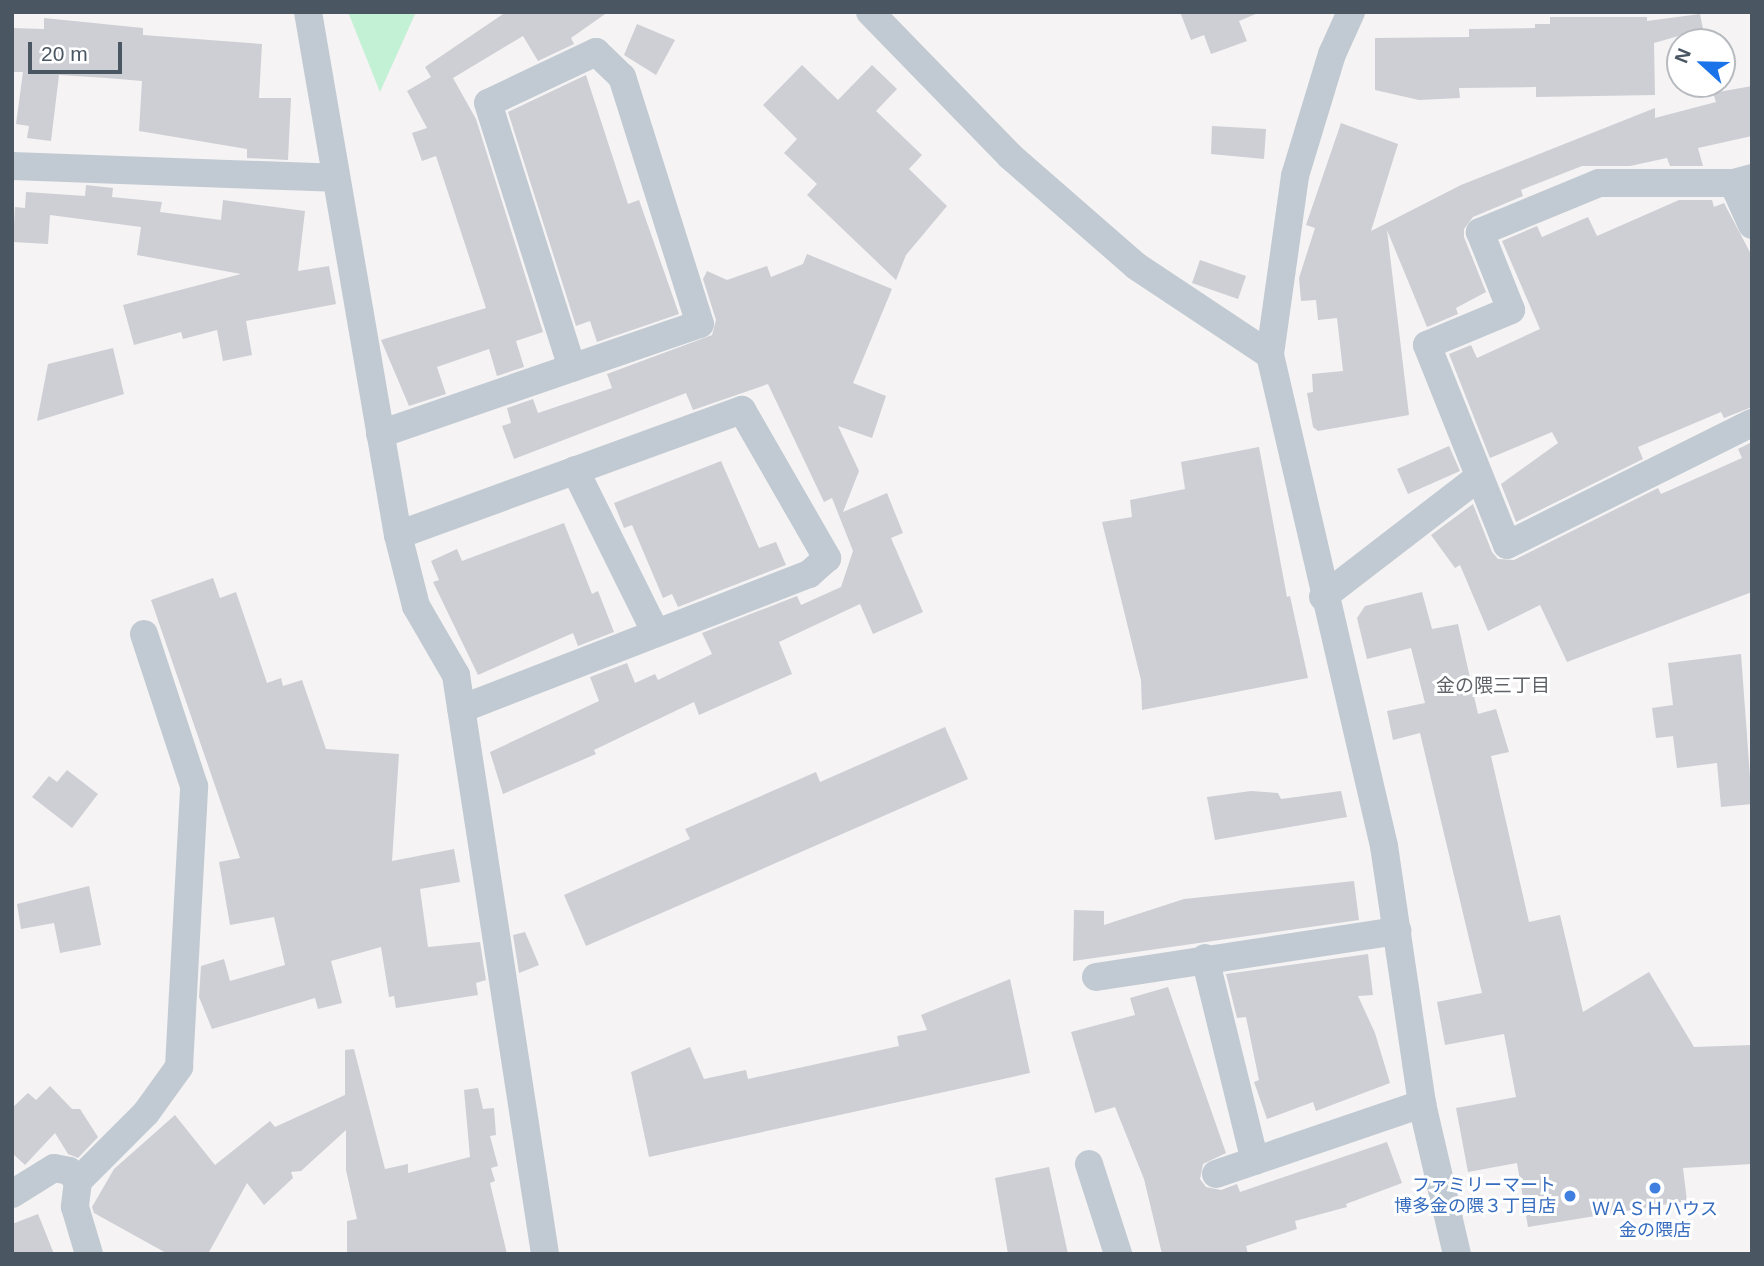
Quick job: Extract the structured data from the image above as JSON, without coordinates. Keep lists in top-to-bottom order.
{
  "districts": ["金の隈三丁目"],
  "places": ["ＷＡＳＨハウス 金の隈店", "ファミリーマート 博多金の隈３丁目店"],
  "scale_bar": "20 m",
  "north": "left"
}
